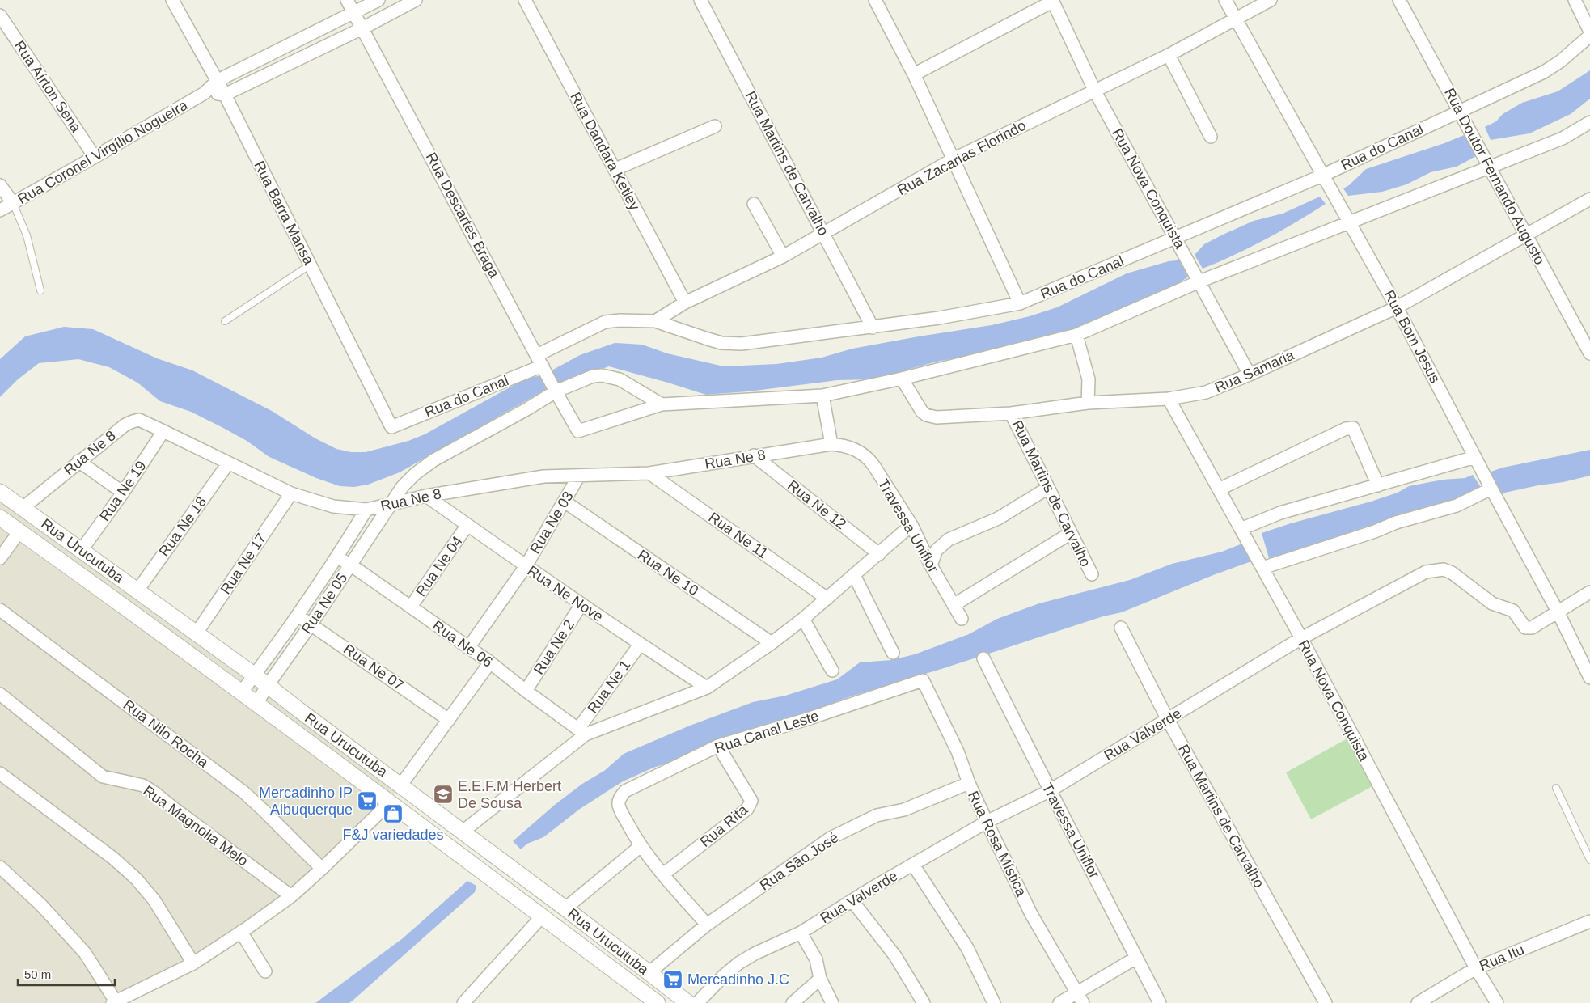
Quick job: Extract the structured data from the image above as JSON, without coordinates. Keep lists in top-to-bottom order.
{
  "streets": {
    "street": [
      "Rua Aírton Sena",
      "Rua do Canal",
      "Rua Dandara Ketley",
      "Rua Coronel Virgílio Nogueira",
      "Rua Zacarias Florindo",
      "Rua Martins de Carvalho",
      "Rua Doutor Fernando Augusto",
      "Rua Nova Conquista",
      "Rua Barra Mansa",
      "Rua Descartes Braga",
      "Rua Bom Jesus",
      "Rua Samaria",
      "Rua Ne 8",
      "Rua Ne 19",
      "Rua Ne 12",
      "Rua Ne 03",
      "Travessa Uniflor",
      "Rua Ne 18",
      "Rua Ne 11",
      "Rua Urucutuba",
      "Rua Ne 17",
      "Rua Ne 04",
      "Rua Ne 10",
      "Rua Ne Nove",
      "Rua Ne 05",
      "Rua Ne 06",
      "Rua Ne 2",
      "Rua Ne 07",
      "Rua Ne 1",
      "Rua Canal Leste",
      "Rua Nilo Rocha",
      "Rua Valverde",
      "Rua Magnólia Melo",
      "Rua Rita",
      "Rua Rosa Mística",
      "Rua São José",
      "Rua Itu"
    ]
  },
  "crossings": [
    ["Rua Aírton Sena", "Rua Coronel Virgílio Nogueira"],
    ["Rua do Canal", "Rua Zacarias Florindo"],
    ["Rua do Canal", "Rua Martins de Carvalho"],
    ["Rua do Canal", "Rua Doutor Fernando Augusto"],
    ["Rua do Canal", "Rua Nova Conquista"],
    ["Rua do Canal", "Rua Barra Mansa"],
    ["Rua do Canal", "Rua Descartes Braga"],
    ["Rua do Canal", "Rua Bom Jesus"],
    ["Rua Dandara Ketley", "Rua Zacarias Florindo"],
    ["Rua Coronel Virgílio Nogueira", "Rua Barra Mansa"],
    ["Rua Coronel Virgílio Nogueira", "Rua Descartes Braga"],
    ["Rua Zacarias Florindo", "Rua Martins de Carvalho"],
    ["Rua Zacarias Florindo", "Rua Nova Conquista"],
    ["Rua Zacarias Florindo", "Rua Bom Jesus"],
    ["Rua Martins de Carvalho", "Rua Samaria"],
    ["Rua Martins de Carvalho", "Rua Valverde"],
    ["Rua Doutor Fernando Augusto", "Rua Samaria"],
    ["Rua Nova Conquista", "Rua Samaria"],
    ["Rua Nova Conquista", "Rua Valverde"],
    ["Rua Nova Conquista", "Rua Itu"],
    ["Rua Descartes Braga", "Rua Ne 05"],
    ["Rua Bom Jesus", "Rua Samaria"],
    ["Rua Bom Jesus", "Rua Valverde"],
    ["Rua Ne 8", "Rua Ne 19"],
    ["Rua Ne 8", "Rua Ne 12"],
    ["Rua Ne 8", "Rua Ne 03"],
    ["Rua Ne 8", "Travessa Uniflor"],
    ["Rua Ne 8", "Rua Ne 18"],
    ["Rua Ne 8", "Rua Ne 11"],
    ["Rua Ne 8", "Rua Urucutuba"],
    ["Rua Ne 8", "Rua Ne 17"],
    ["Rua Ne 8", "Rua Ne Nove"],
    ["Rua Ne 8", "Rua Ne 05"],
    ["Rua Ne 19", "Rua Urucutuba"],
    ["Rua Ne 03", "Rua Ne 10"],
    ["Rua Ne 03", "Rua Ne Nove"],
    ["Rua Ne 03", "Rua Ne 06"],
    ["Travessa Uniflor", "Rua Valverde"],
    ["Rua Ne 18", "Rua Urucutuba"],
    ["Rua Urucutuba", "Rua Ne 17"],
    ["Rua Urucutuba", "Rua Ne 05"],
    ["Rua Urucutuba", "Rua São José"],
    ["Rua Ne 04", "Rua Ne Nove"],
    ["Rua Ne 04", "Rua Ne 06"],
    ["Rua Ne Nove", "Rua Ne 2"],
    ["Rua Ne Nove", "Rua Ne 1"],
    ["Rua Ne 05", "Rua Ne 06"],
    ["Rua Ne 05", "Rua Ne 07"],
    ["Rua Ne 06", "Rua Ne 2"],
    ["Rua Ne 06", "Rua Ne 1"],
    ["Rua Canal Leste", "Rua Rita"],
    ["Rua Canal Leste", "Rua Rosa Mística"],
    ["Rua Valverde", "Rua Rosa Mística"],
    ["Rua Rosa Mística", "Rua São José"]
  ],
  "places": {
    "school or university": ["E.E.F.M Herbert De Sousa"],
    "supermarket": ["Mercadinho IP Albuquerque", "Mercadinho J.C"],
    "shop": ["F&J variedades"]
  },
  "scale_bar": "50 m"
}
